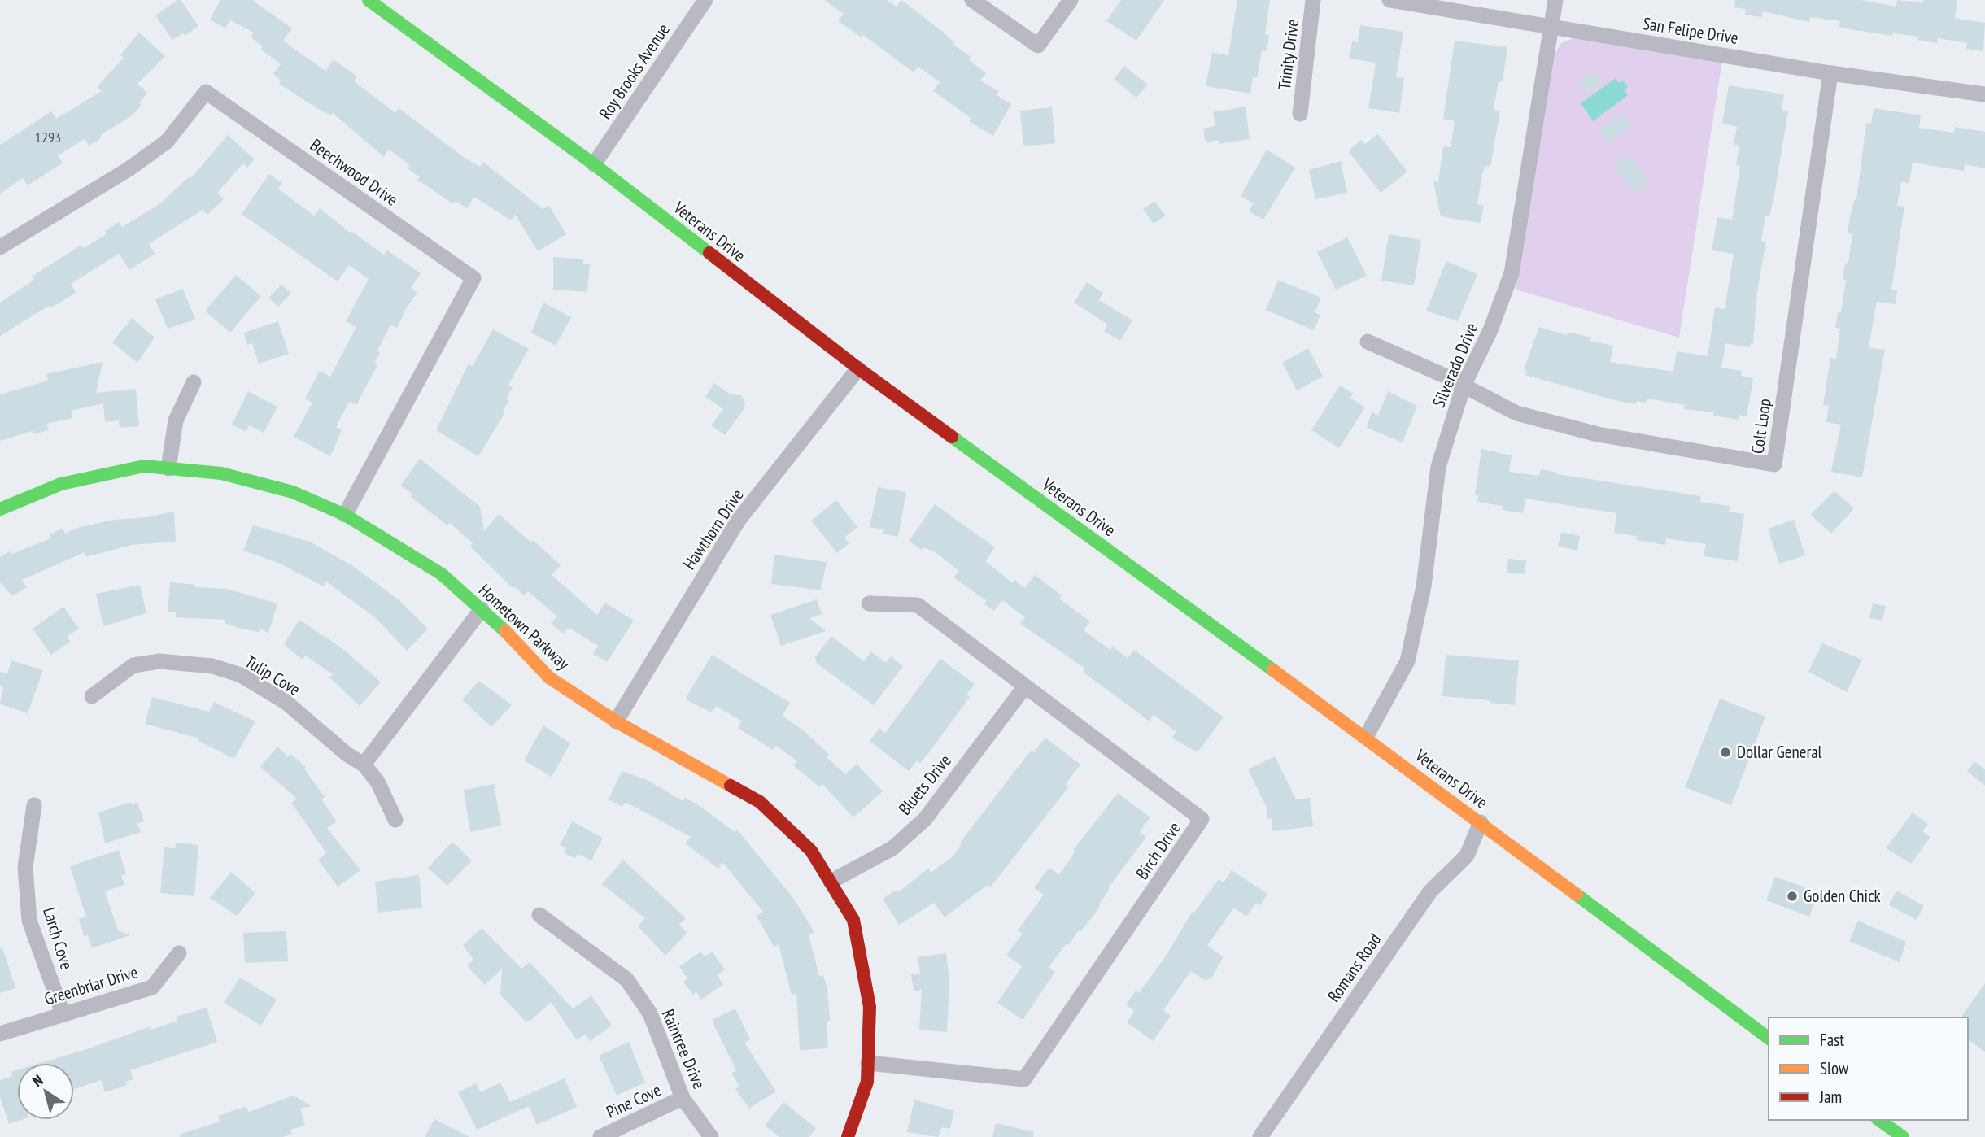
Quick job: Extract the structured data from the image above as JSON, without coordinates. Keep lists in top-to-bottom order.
{
  "streets": {
    "main road": ["Veterans Drive", "Hometown Parkway"],
    "street": [
      "San Felipe Drive",
      "Trinity Drive",
      "Roy Brooks Avenue",
      "Beechwood Drive",
      "Silverado Drive",
      "Colt Loop",
      "Hawthorn Drive",
      "Tulip Cove",
      "Bluets Drive",
      "Birch Drive",
      "Larch Cove",
      "Romans Road",
      "Greenbriar Drive",
      "Raintree Drive",
      "Pine Cove"
    ]
  },
  "crossings": [
    ["San Felipe Drive", "Silverado Drive"],
    ["San Felipe Drive", "Colt Loop"],
    ["Roy Brooks Avenue", "Veterans Drive"],
    ["Beechwood Drive", "Hometown Parkway"],
    ["Veterans Drive", "Silverado Drive"],
    ["Veterans Drive", "Hawthorn Drive"],
    ["Veterans Drive", "Romans Road"],
    ["Silverado Drive", "Colt Loop"],
    ["Hawthorn Drive", "Hometown Parkway"],
    ["Hometown Parkway", "Bluets Drive"],
    ["Hometown Parkway", "Birch Drive"],
    ["Bluets Drive", "Birch Drive"],
    ["Larch Cove", "Greenbriar Drive"],
    ["Raintree Drive", "Pine Cove"]
  ],
  "places": ["Dollar General", "Golden Chick"],
  "house_numbers": ["1293"],
  "legend": ["Fast", "Slow", "Jam"],
  "north": "top left"
}
